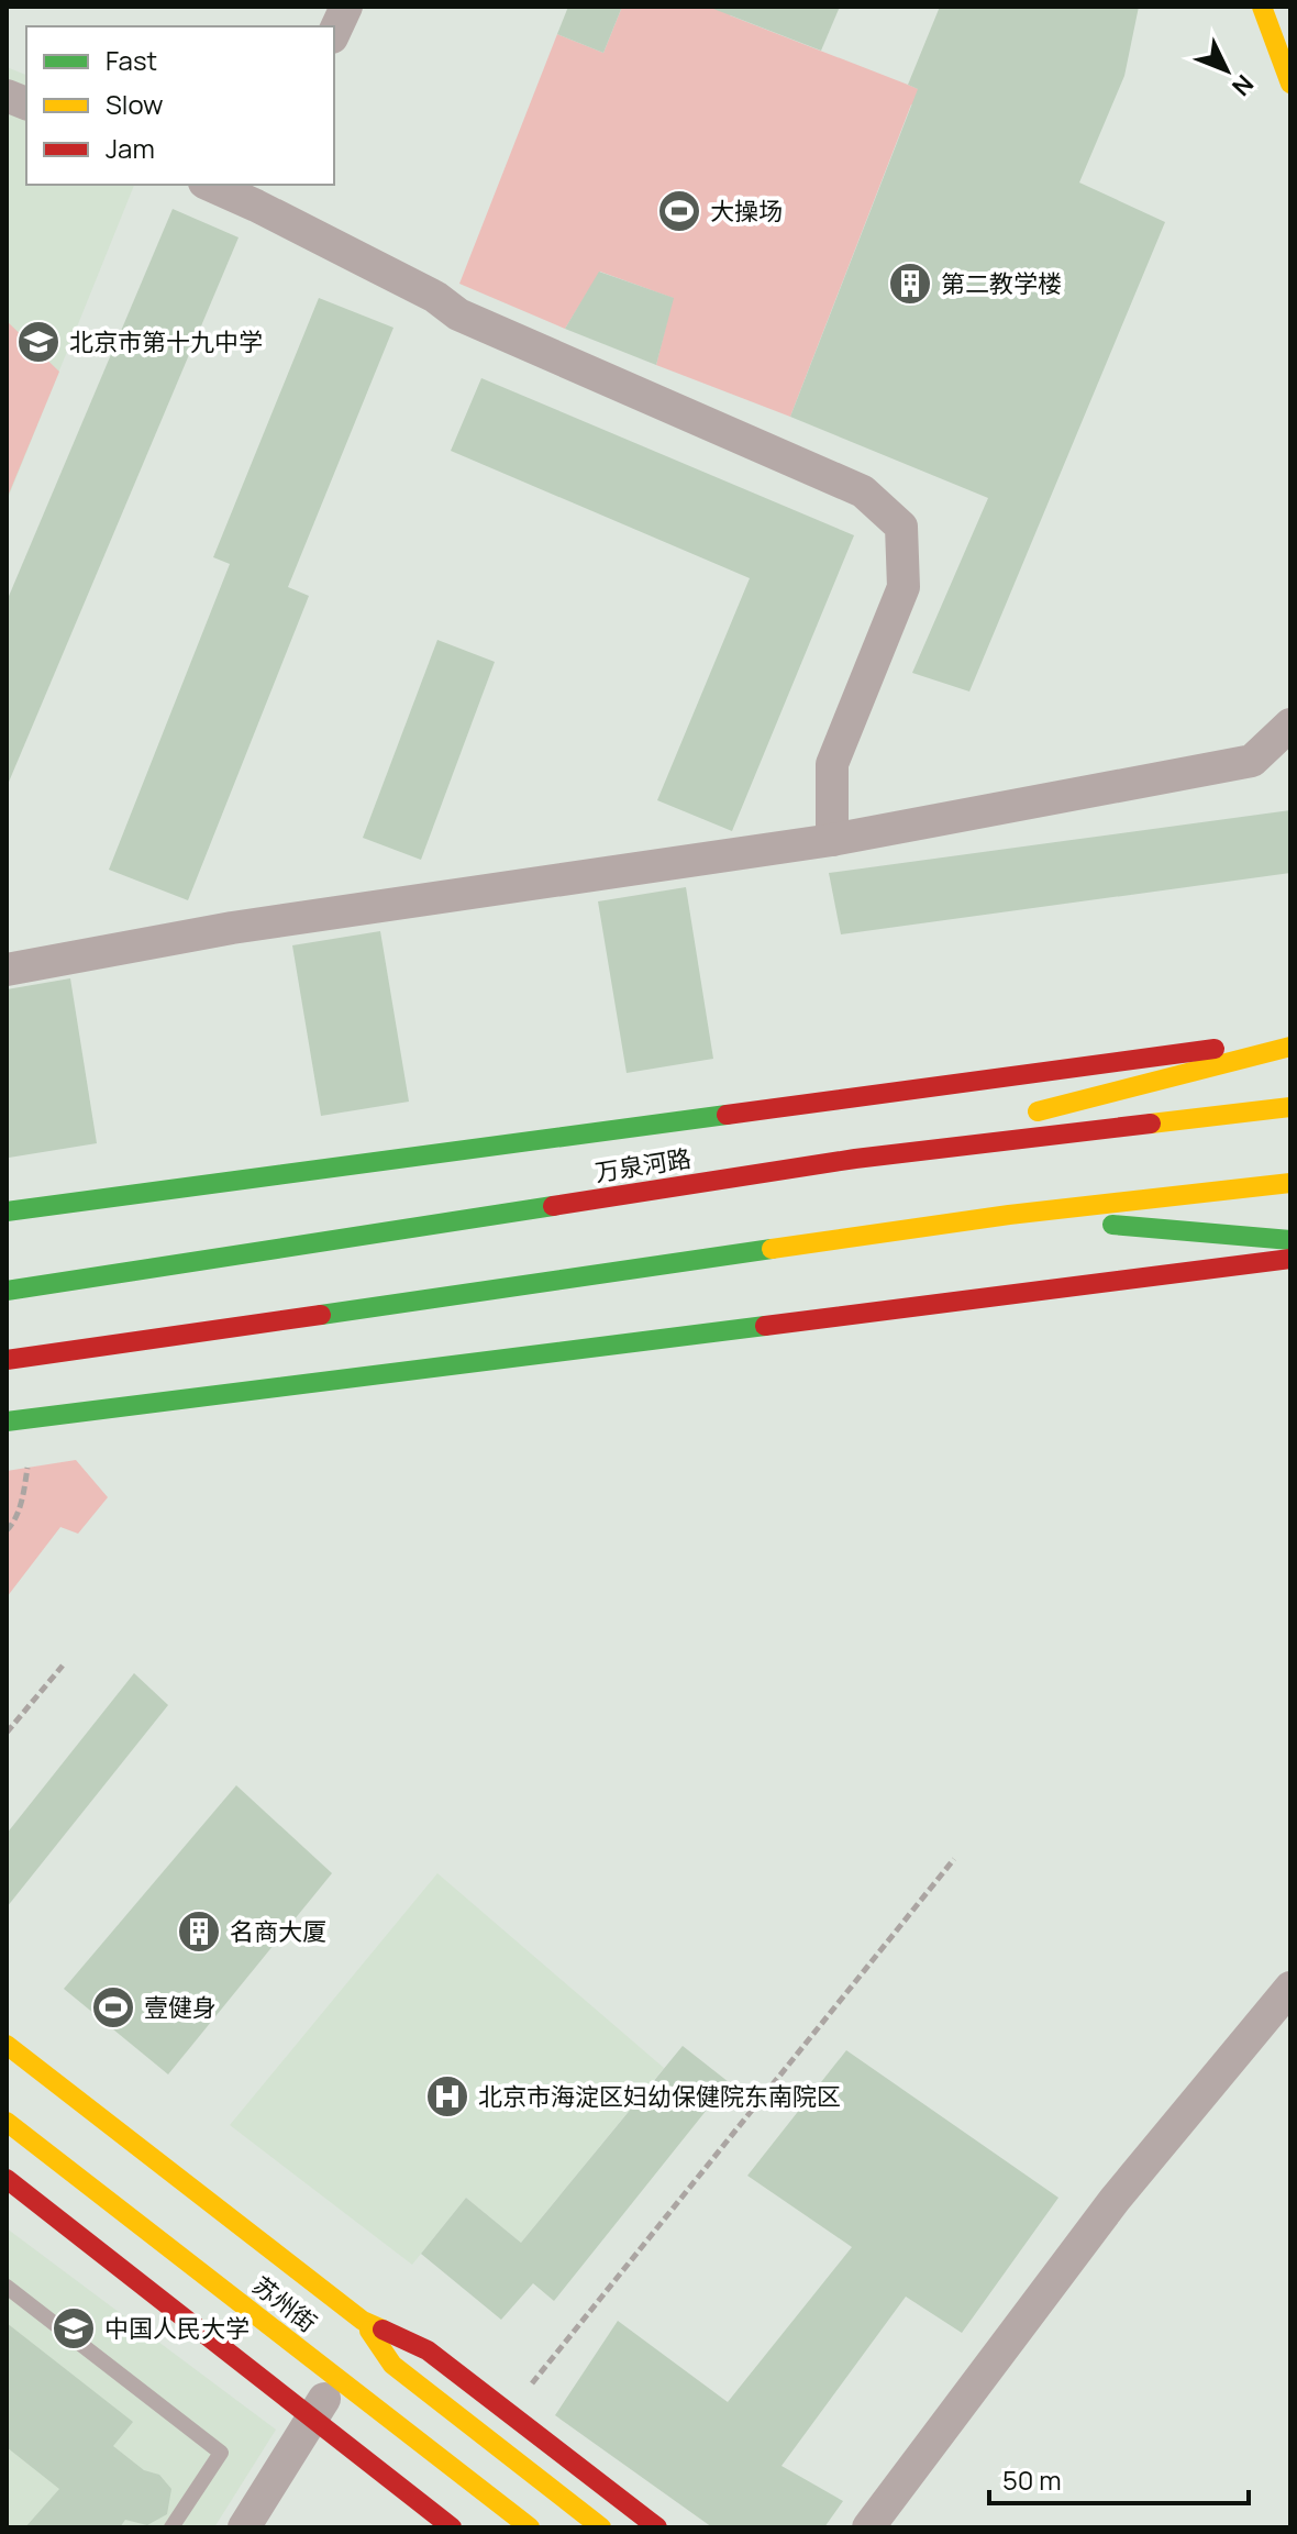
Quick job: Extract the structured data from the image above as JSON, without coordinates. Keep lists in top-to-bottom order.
{
  "streets": {
    "main road": ["万泉河路", "苏州街"]
  },
  "places": {
    "sports": ["大操场", "壹健身"],
    "building": ["第二教学楼", "名商大厦"],
    "school or university": ["北京市第十九中学", "中国人民大学"],
    "hospital": ["北京市海淀区妇幼保健院东南院区"]
  },
  "legend": ["Fast", "Slow", "Jam"],
  "scale_bar": "50 m",
  "north": "bottom right"
}
